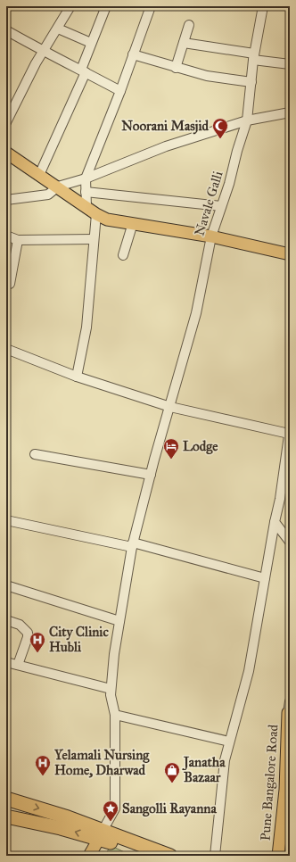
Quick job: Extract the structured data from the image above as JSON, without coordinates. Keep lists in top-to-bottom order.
{
  "streets": {
    "main road": ["Pune Bangalore Road"],
    "street": ["Navale Galli"]
  },
  "places": {
    "mosque": ["Noorani Masjid"],
    "hotel": ["Lodge"],
    "hospital": ["City Clinic Hubli", "Yelamali Nursing Home, Dharwad"],
    "shop": ["Janatha Bazaar"],
    "place": ["Sangolli Rayanna"]
  }
}
